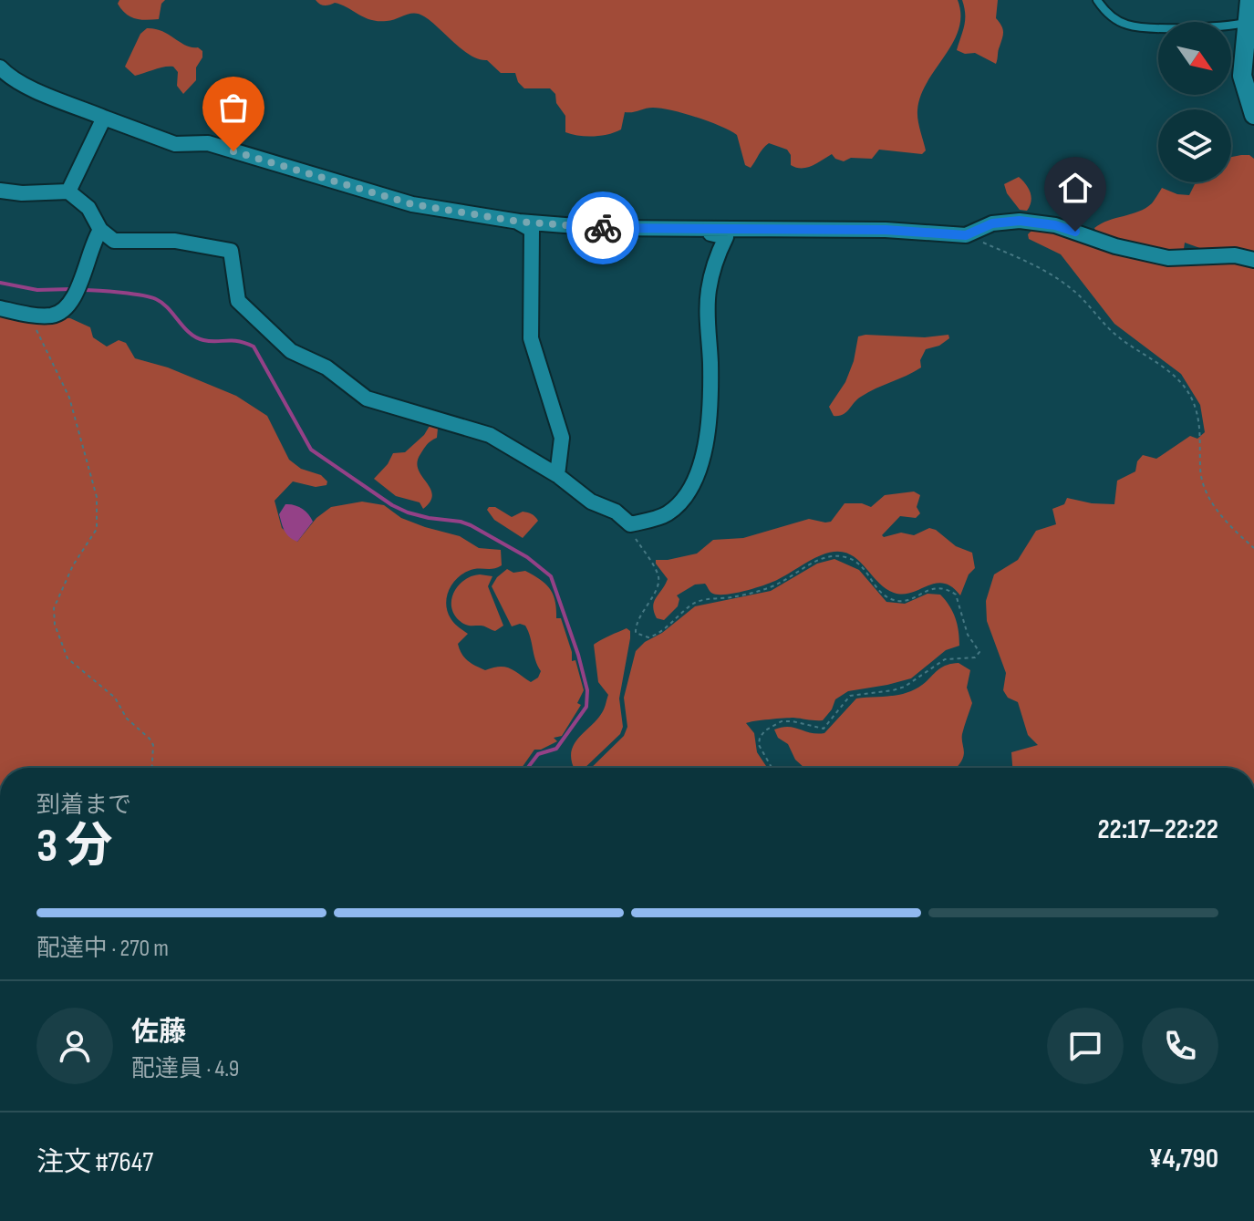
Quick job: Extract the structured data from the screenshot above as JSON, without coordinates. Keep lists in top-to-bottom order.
{
  "north": "bottom right",
  "page": {
    "heading": ["3 分", "到着まで", "22:17–22:22"],
    "panel": [
      "佐藤",
      "配達員 · 4.9",
      "注文 #7647",
      "¥4,790"
    ],
    "bar": "配達中 · 270 m"
  }
}
